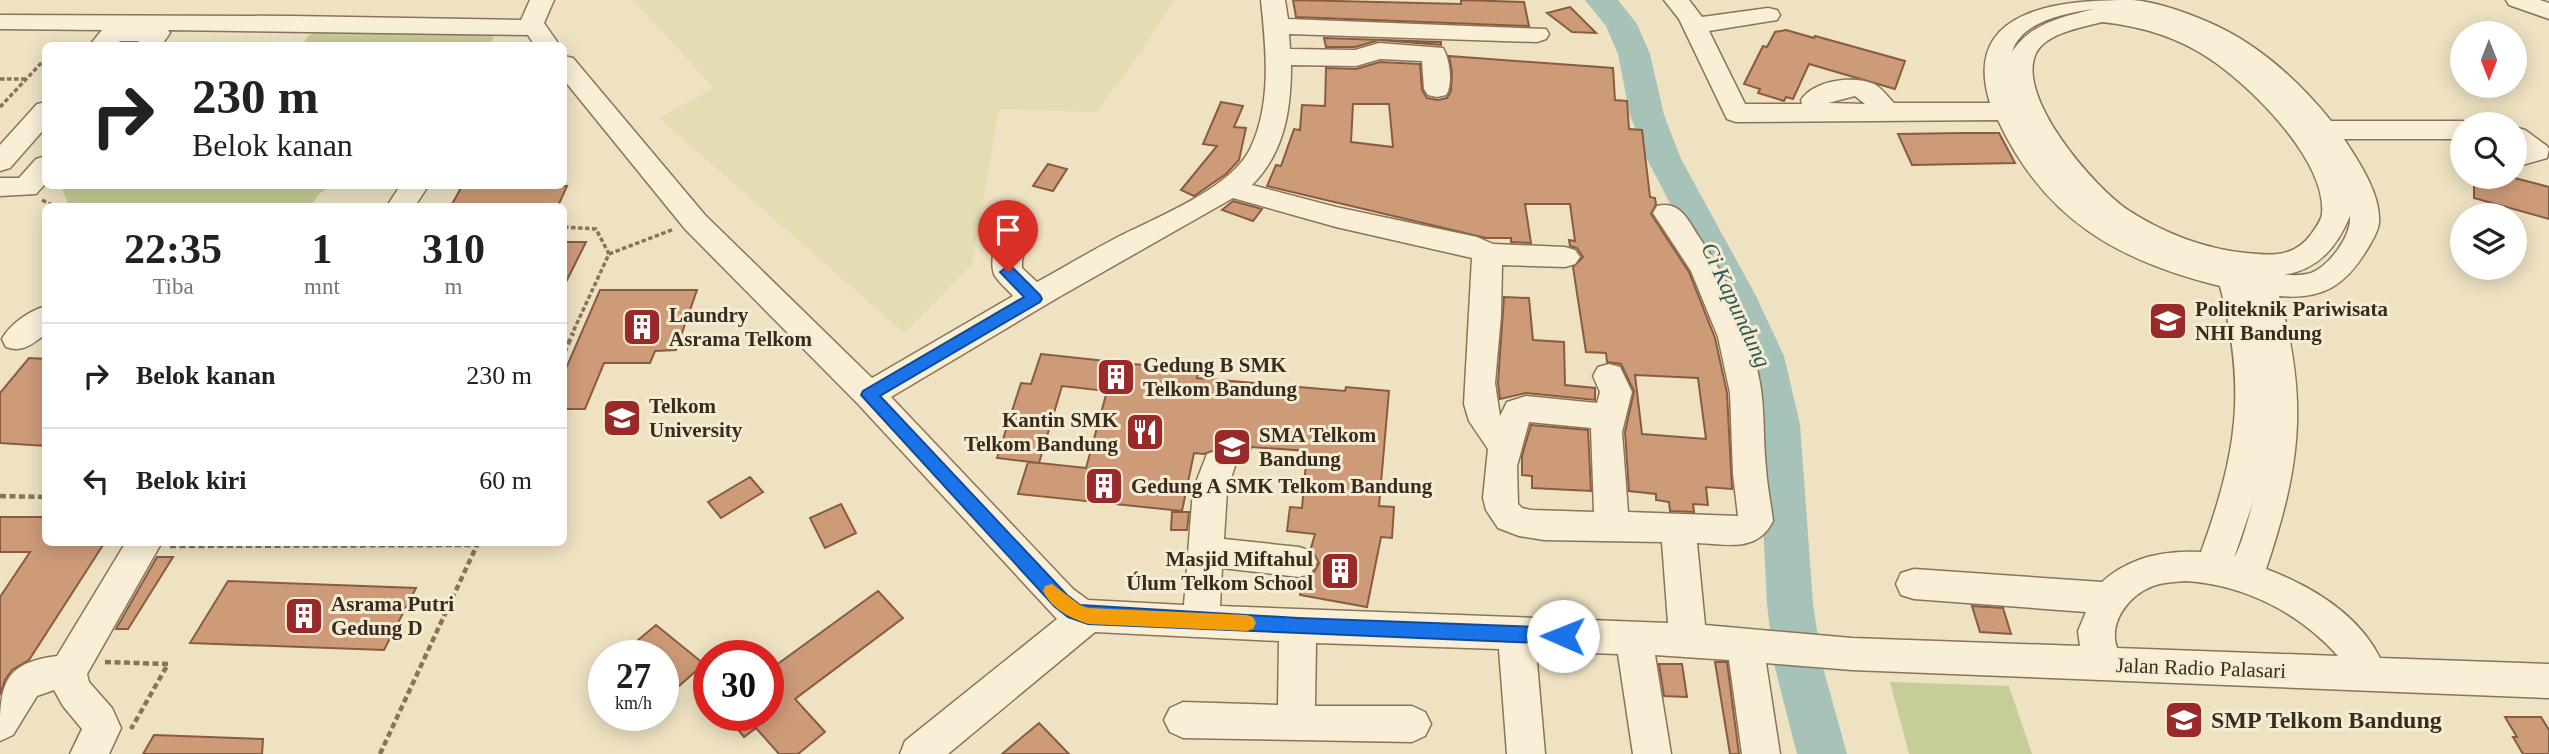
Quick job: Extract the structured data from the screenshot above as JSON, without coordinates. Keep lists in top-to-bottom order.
{
  "streets": {
    "street": ["Jalan Radio Palasari"]
  },
  "water": ["Ci Kapundung"],
  "places": {
    "school or university": [
      "Politeknik Pariwisata NHI Bandung",
      "Telkom University",
      "SMA Telkom Bandung",
      "SMP Telkom Bandung"
    ],
    "building": [
      "Laundry Asrama Telkom",
      "Gedung B SMK Telkom Bandung",
      "Gedung A SMK Telkom Bandung",
      "Masjid Miftahul Úlum Telkom School",
      "Asrama Putri Gedung D"
    ],
    "restaurant": ["Kantin SMK Telkom Bandung"]
  },
  "north": "bottom",
  "page": {
    "turn": ["230 m", "Belok kanan"],
    "eta": [
      "22:35",
      "Tiba",
      "1",
      "mnt",
      "310",
      "m"
    ],
    "list": [
      {
        "name": "Belok kanan",
        "value": "230 m"
      },
      {
        "name": "Belok kiri",
        "value": "60 m"
      }
    ],
    "speed": "27 km/h",
    "limit": "30"
  }
}
